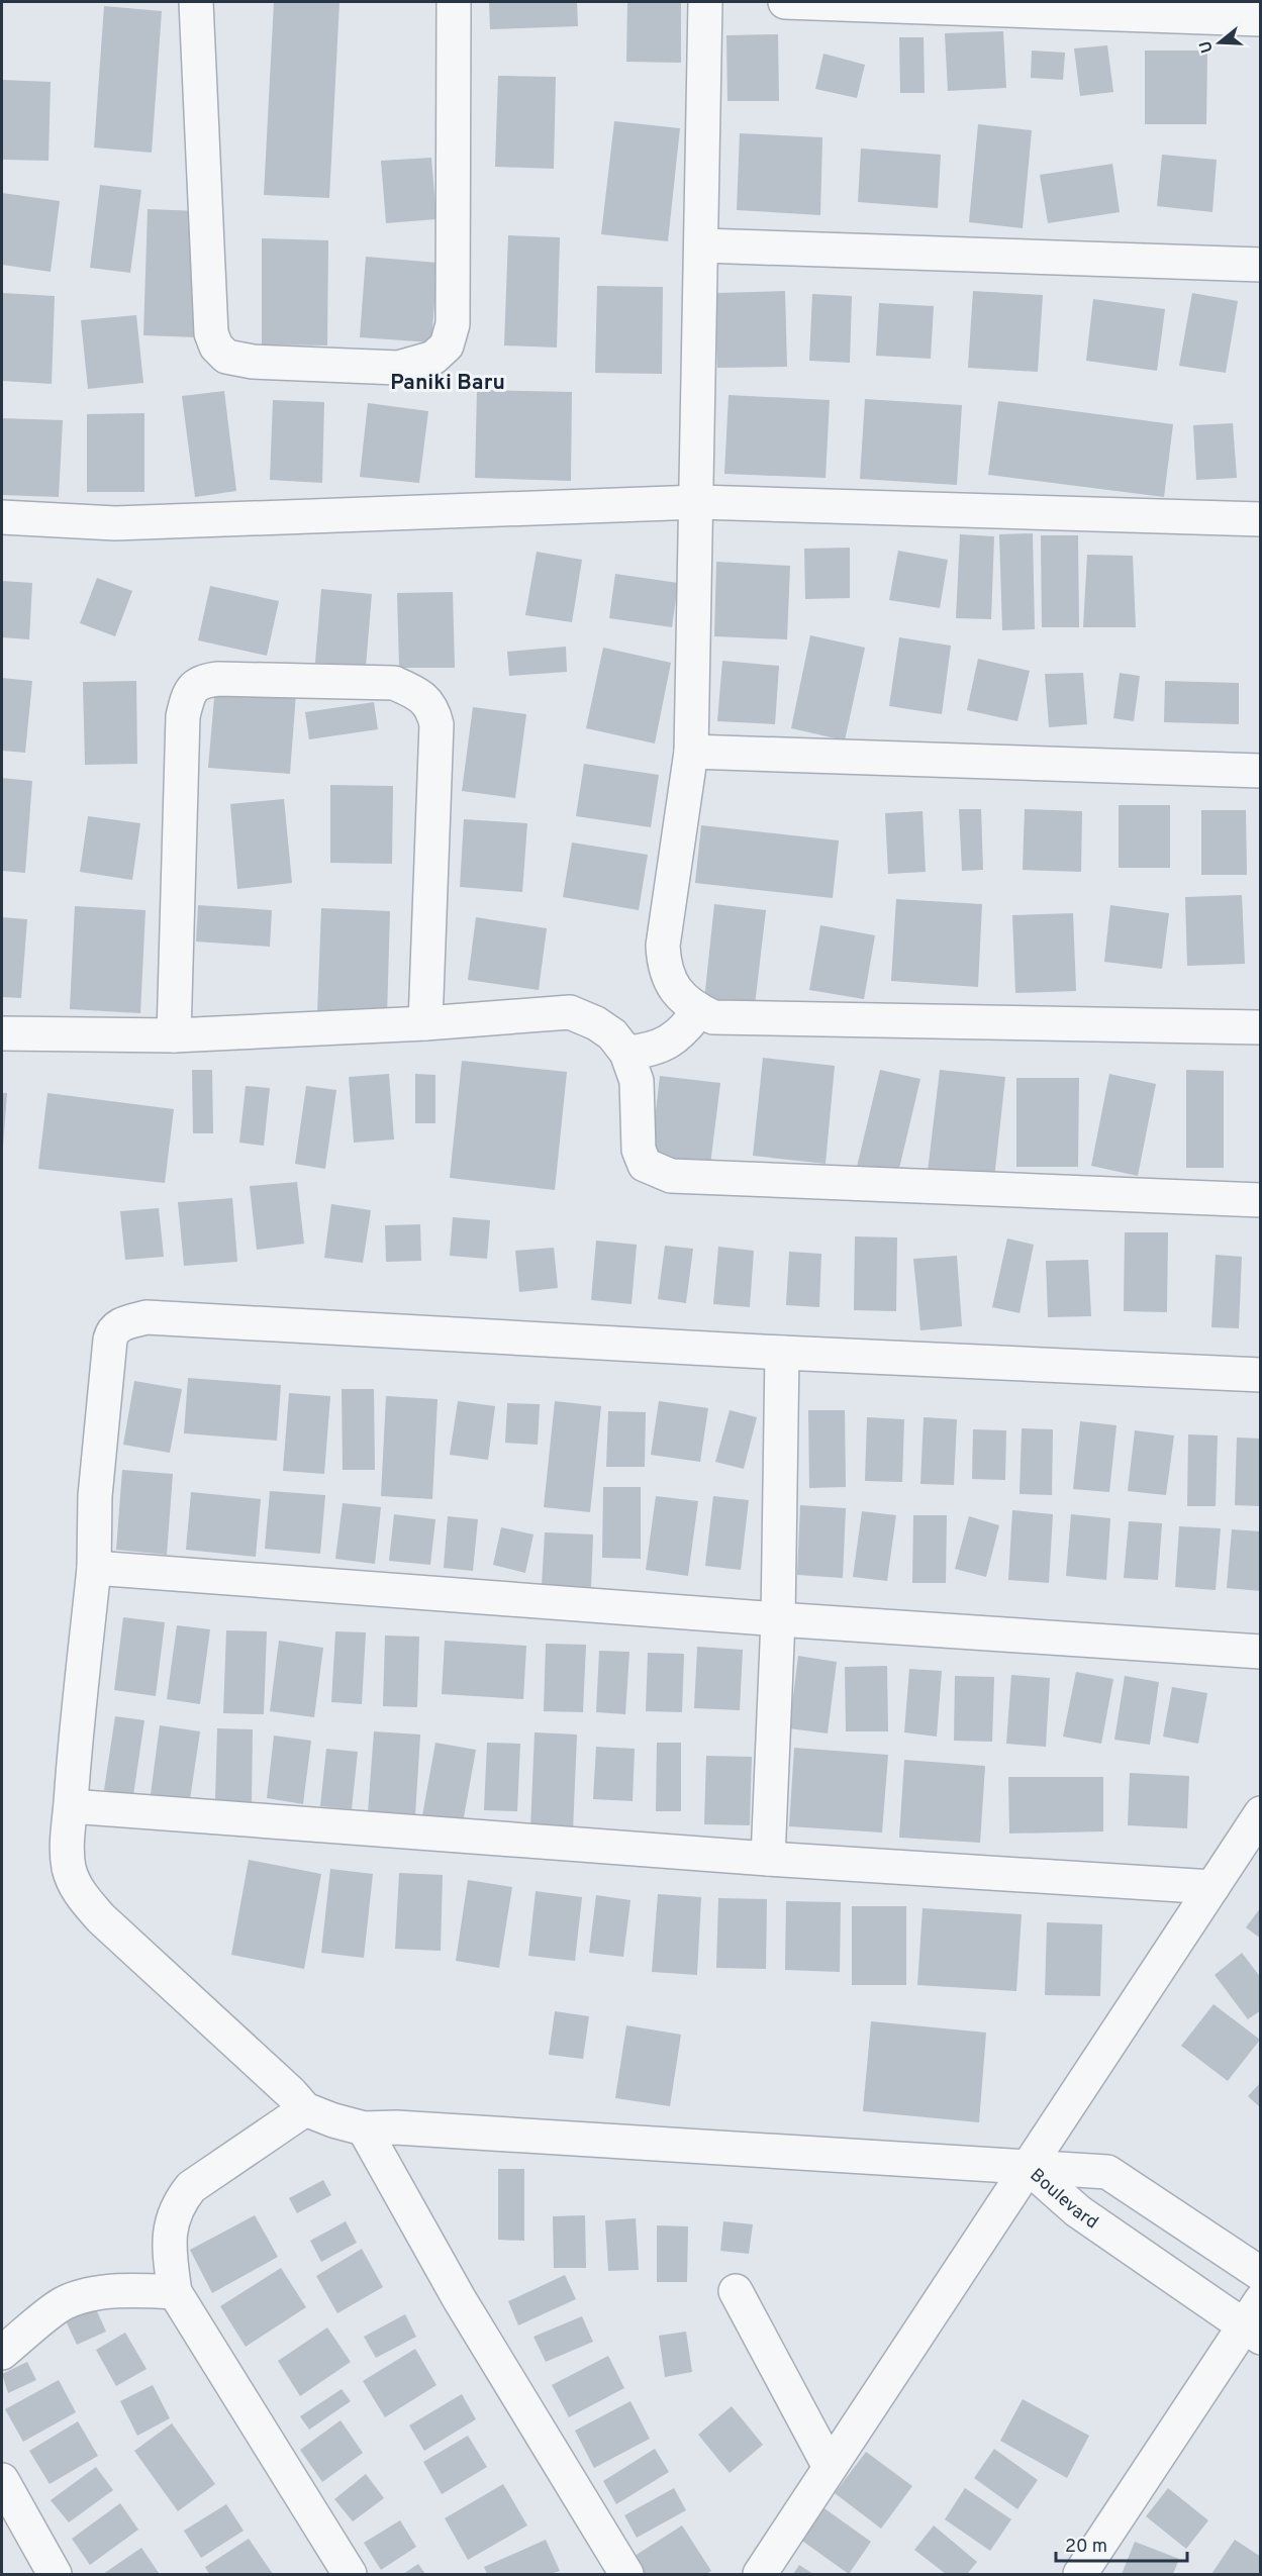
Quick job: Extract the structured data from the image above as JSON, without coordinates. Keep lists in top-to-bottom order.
{
  "streets": {
    "street": ["Boulevard"]
  },
  "districts": ["Paniki Baru"],
  "scale_bar": "20 m",
  "north": "left"
}
